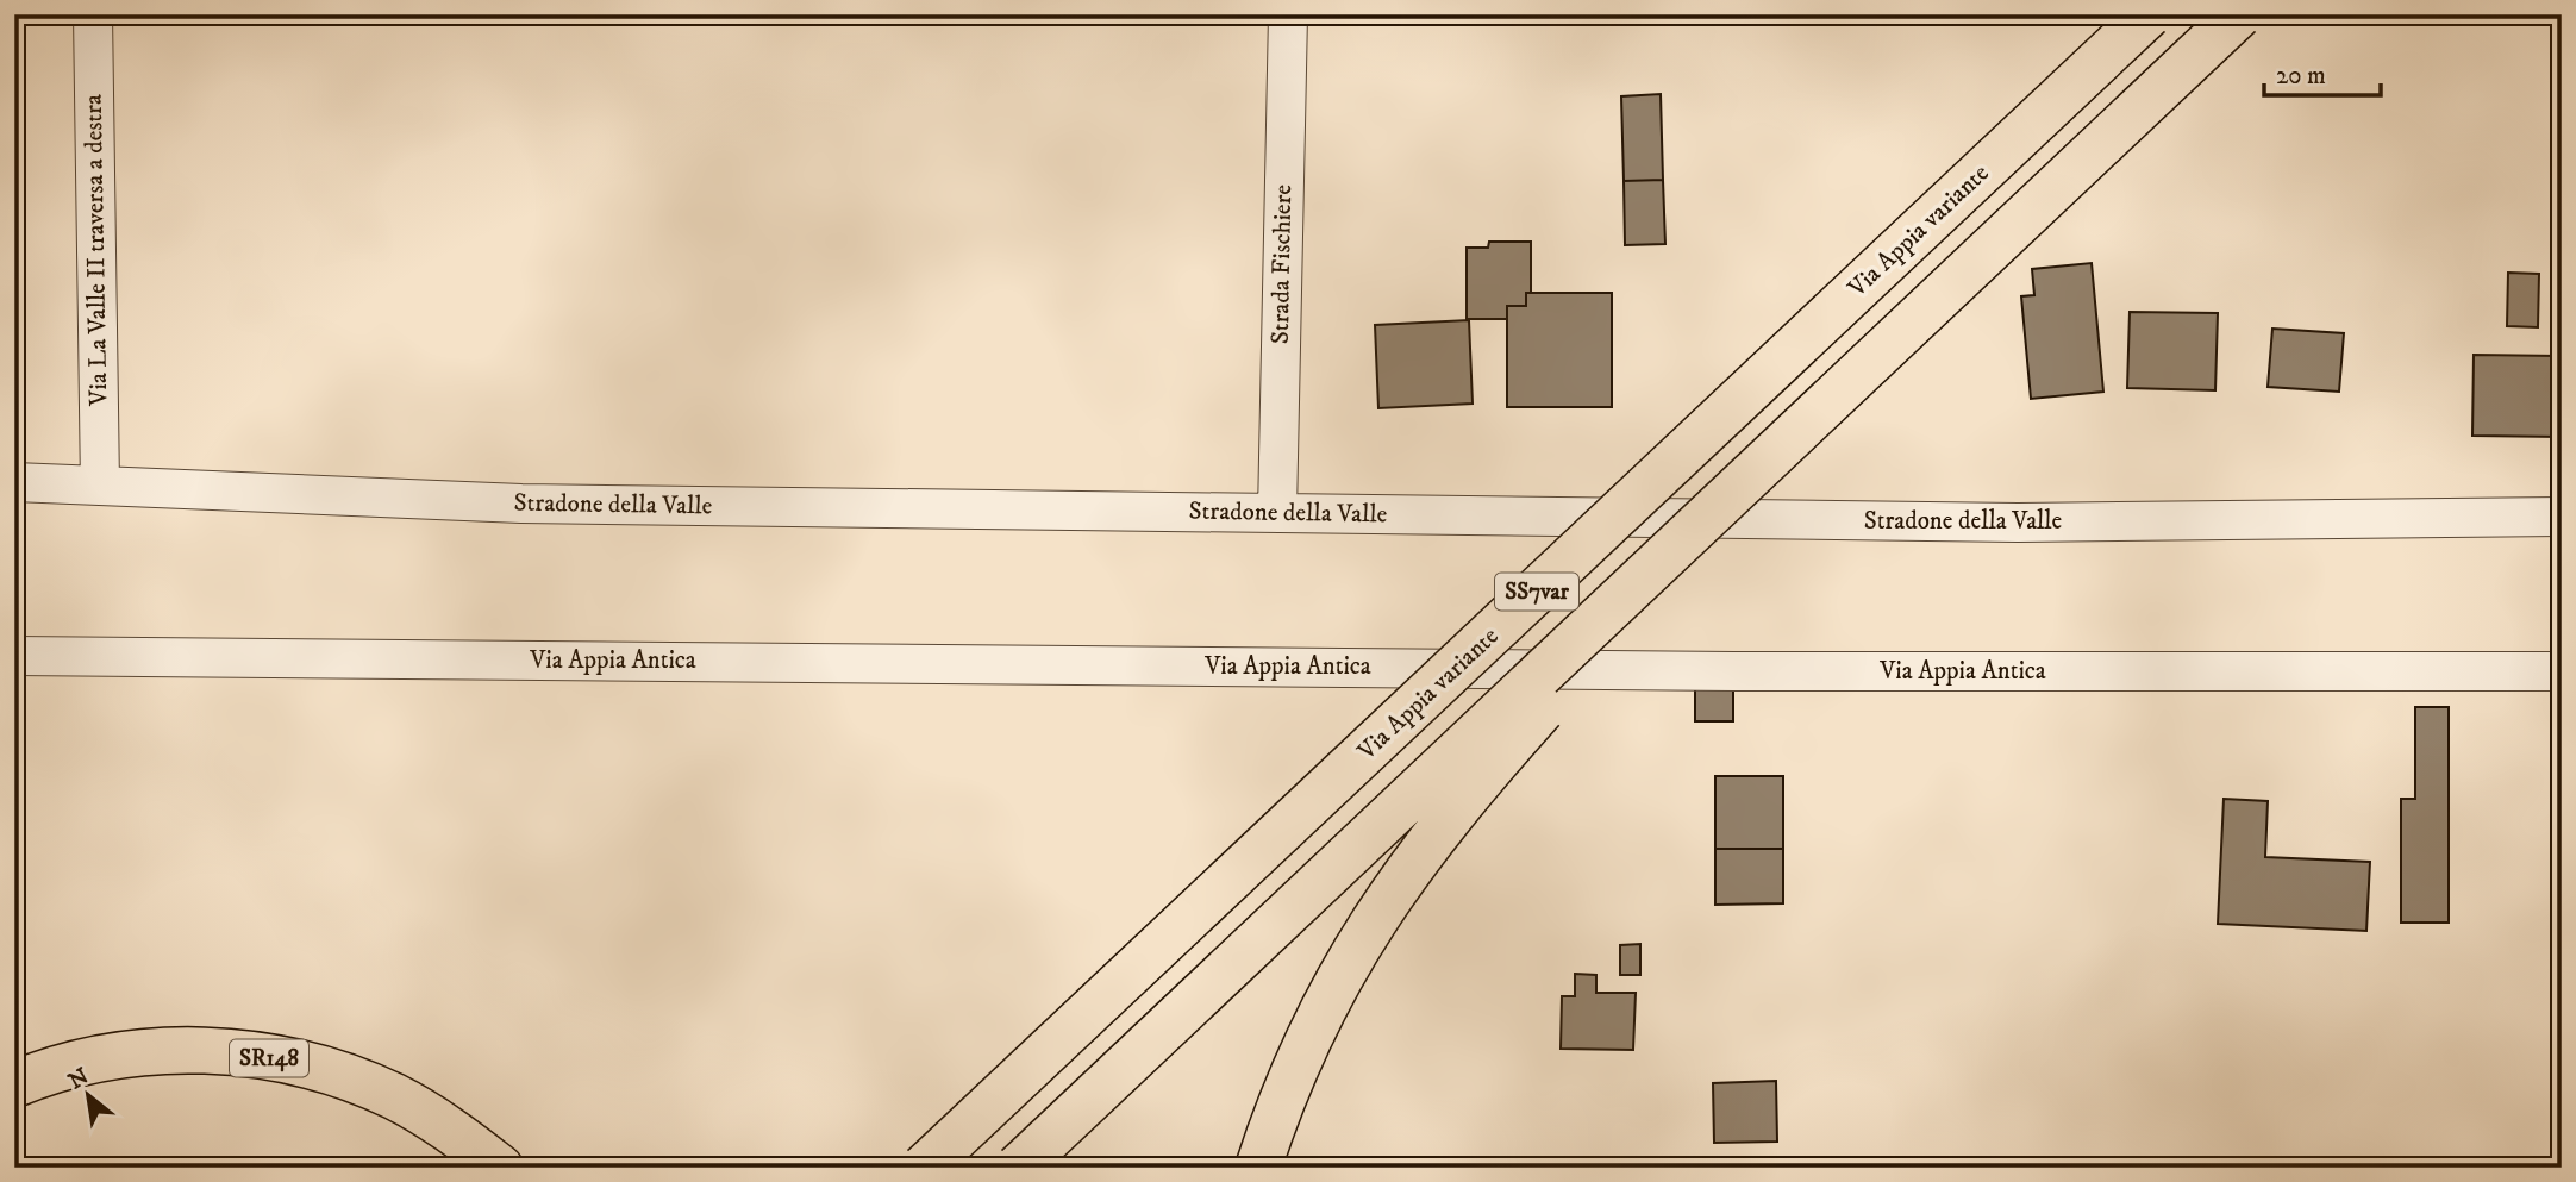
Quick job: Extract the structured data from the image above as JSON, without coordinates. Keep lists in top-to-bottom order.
{
  "streets": {
    "main road": ["Via Appia variante", "SS7var", "SR148"],
    "street": [
      "Via La Valle II traversa a destra",
      "Strada Fischiere",
      "Stradone della Valle",
      "Via Appia Antica"
    ]
  },
  "crossings": [
    ["Via La Valle II traversa a destra", "Stradone della Valle"],
    ["Strada Fischiere", "Stradone della Valle"]
  ],
  "scale_bar": "20 m",
  "north": "top left"
}
